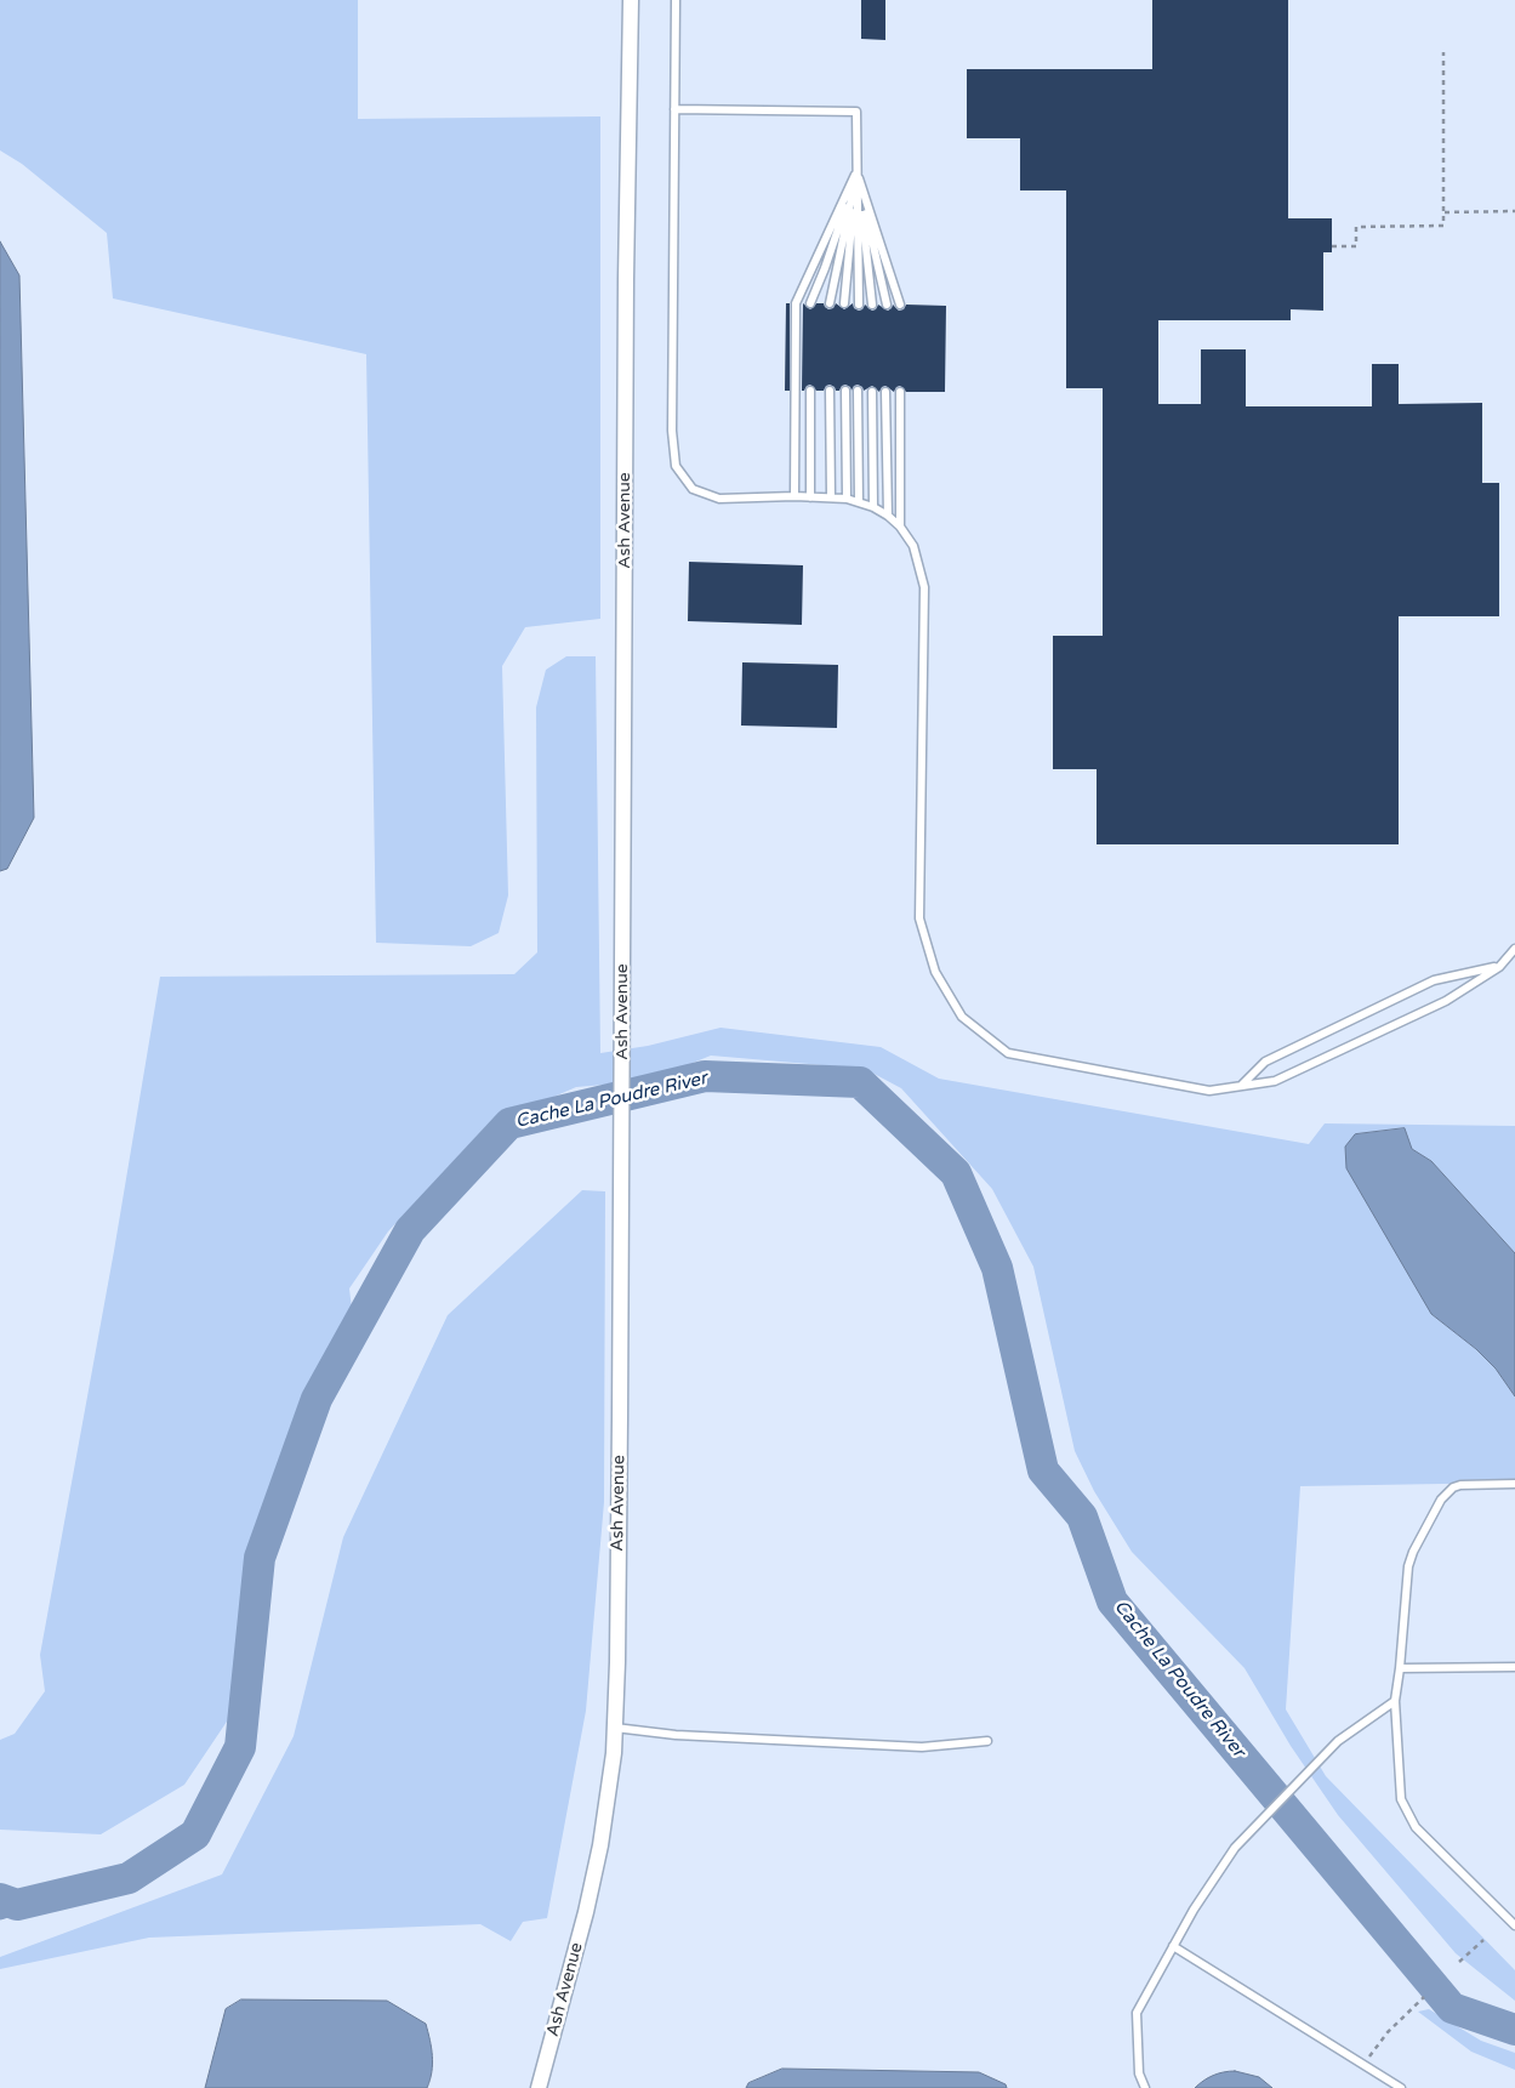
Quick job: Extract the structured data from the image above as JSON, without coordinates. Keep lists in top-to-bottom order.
{
  "streets": {
    "street": ["Ash Avenue"]
  },
  "water": ["Cache La Poudre River"]
}
